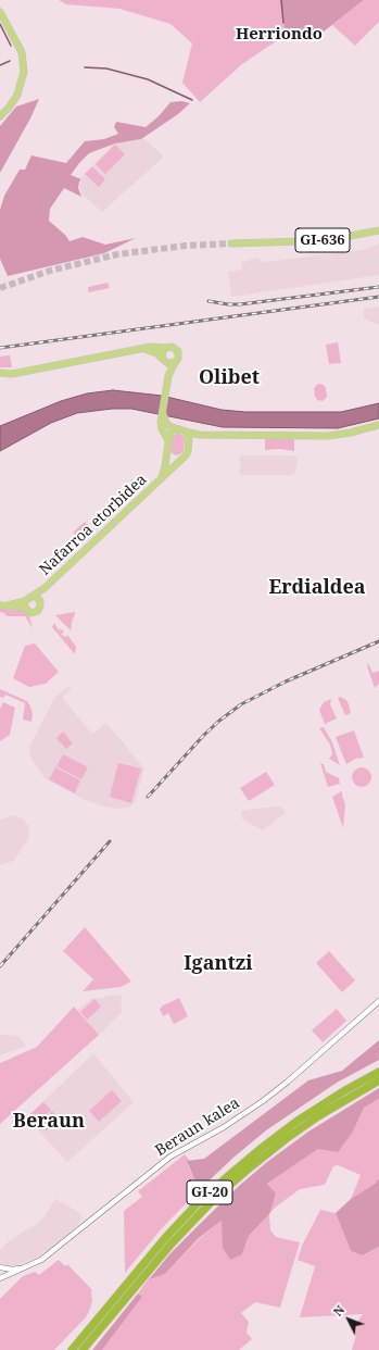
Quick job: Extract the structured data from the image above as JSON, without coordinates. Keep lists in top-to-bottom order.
{
  "streets": {
    "highway": ["GI-20"],
    "main road": ["GI-636", "Nafarroa etorbidea"],
    "street": ["Beraun kalea"]
  },
  "districts": [
    "Herriondo",
    "Olibet",
    "Erdialdea",
    "Igantzi",
    "Beraun"
  ],
  "north": "top left"
}
